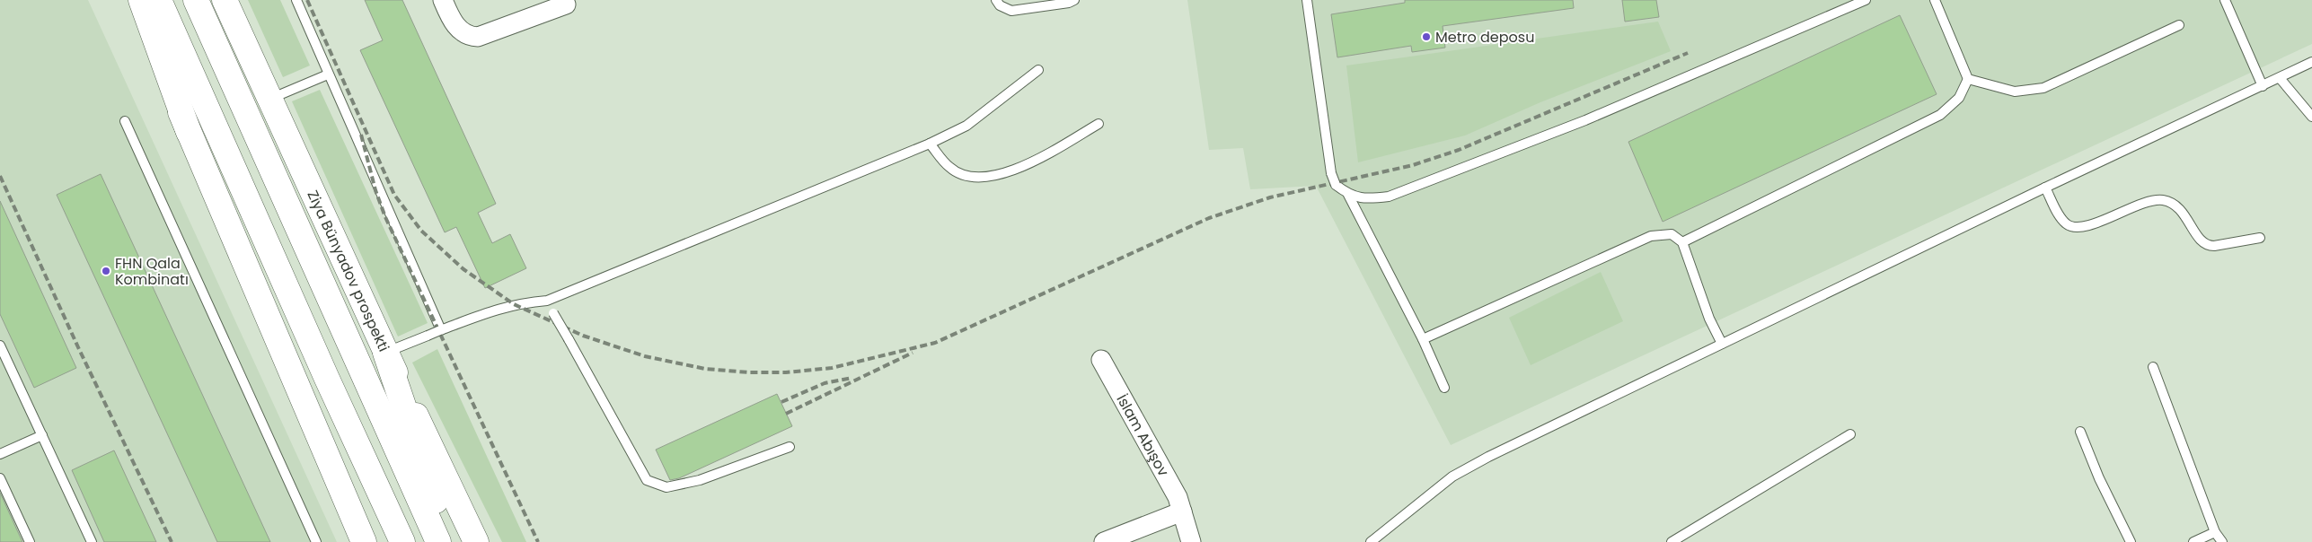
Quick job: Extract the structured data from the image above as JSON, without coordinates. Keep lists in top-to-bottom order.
{
  "streets": {
    "main road": ["Ziya Bünyadov prospekti"],
    "street": ["İslam Abışov"]
  },
  "places": ["Metro deposu", "FHN Qala Kombinatı"]
}
